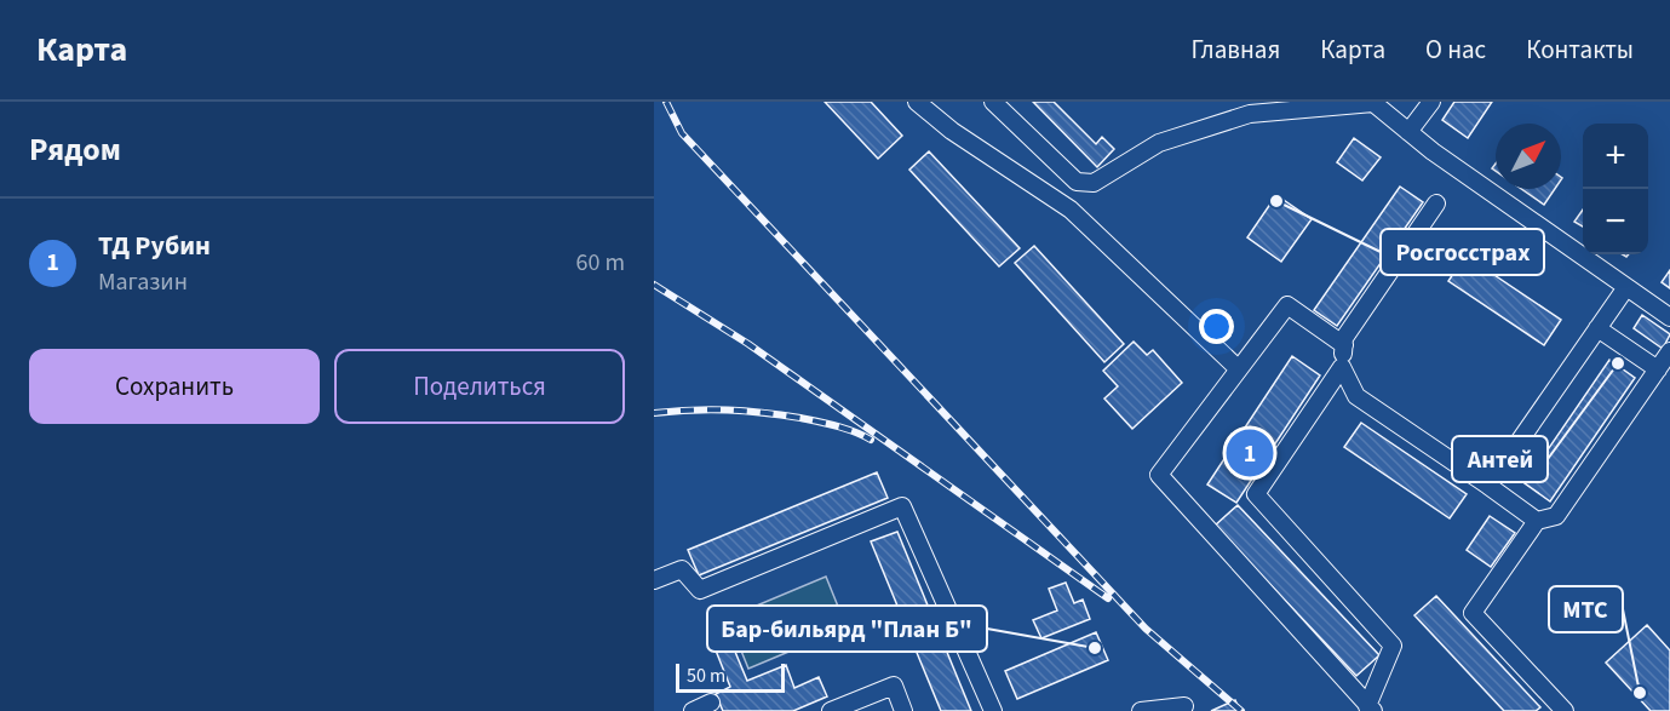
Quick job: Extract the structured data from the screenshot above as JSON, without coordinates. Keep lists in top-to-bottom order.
{
  "places": [
    "Росгосстрах",
    "Антей",
    "Бар-бильярд \"План Б\"",
    "МТС"
  ],
  "scale_bar": "50 m",
  "north": "top right",
  "page": {
    "header": "Карта",
    "nav": [
      "Главная",
      "Карта",
      "О нас",
      "Контакты"
    ],
    "heading": "Рядом",
    "map_buttons": ["+", "−"],
    "list": [
      {
        "mark": "1",
        "name": "ТД Рубин",
        "note": "Магазин",
        "value": "60 m"
      }
    ],
    "buttons": ["Сохранить", "Поделиться"],
    "pins": "1",
    "scale": "50 m"
  }
}
